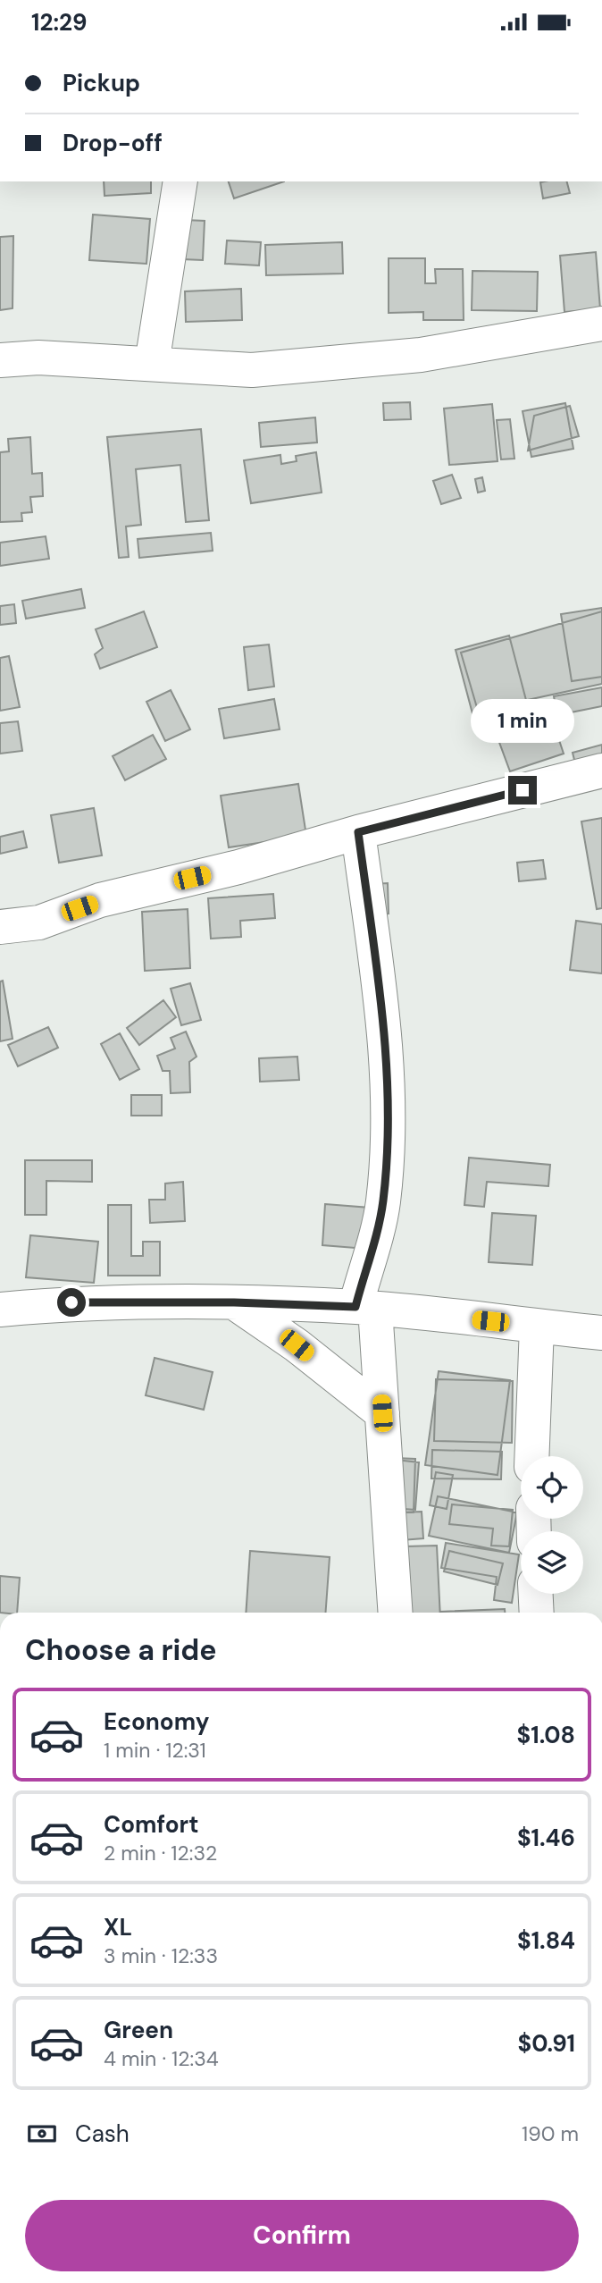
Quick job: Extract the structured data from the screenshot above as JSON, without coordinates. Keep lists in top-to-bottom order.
{
  "page": {
    "status": "12:29",
    "banner": ["Pickup", "Drop-off"],
    "bubble": "1 min",
    "heading": "Choose a ride",
    "list": [
      {
        "name": "Economy",
        "note": "1 min · 12:31",
        "value": "$1.08"
      },
      {
        "name": "Comfort",
        "note": "2 min · 12:32",
        "value": "$1.46"
      },
      {
        "name": "XL",
        "note": "3 min · 12:33",
        "value": "$1.84"
      },
      {
        "name": "Green",
        "note": "4 min · 12:34",
        "value": "$0.91"
      }
    ],
    "pay": ["Cash", "190 m"],
    "buttons": "Confirm"
  }
}
